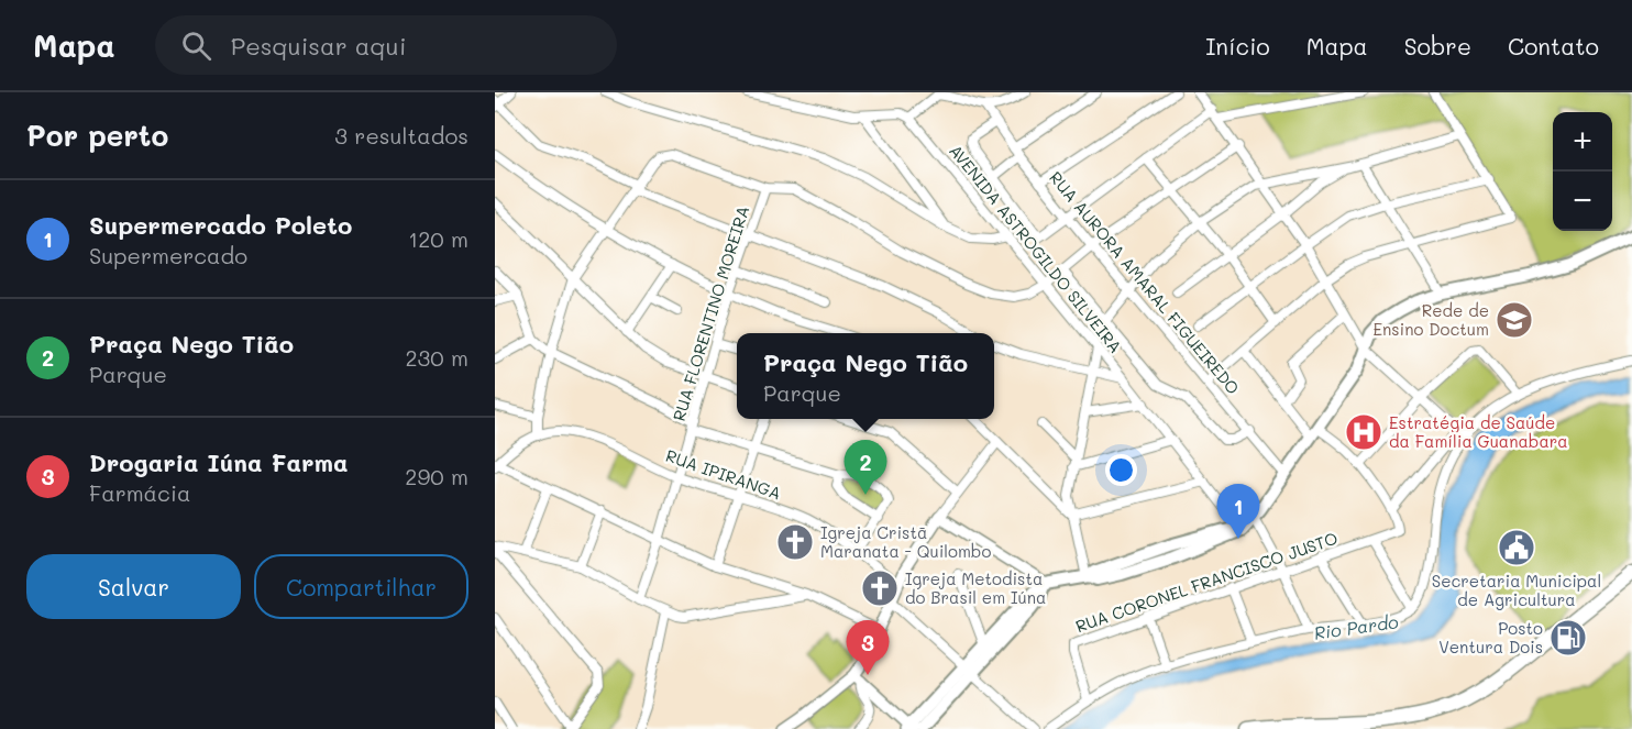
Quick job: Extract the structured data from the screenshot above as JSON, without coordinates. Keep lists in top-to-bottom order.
{
  "streets": {
    "street": [
      "AVENIDA ASTROGILDO SILVEIRA",
      "RUA AURORA AMARAL FIGUEIREDO",
      "RUA FLORENTINO MOREIRA",
      "RUA IPIRANGA",
      "RUA CORONEL FRANCISCO JUSTO"
    ]
  },
  "crossings": [
    ["AVENIDA ASTROGILDO SILVEIRA", "RUA CORONEL FRANCISCO JUSTO"],
    ["RUA FLORENTINO MOREIRA", "RUA IPIRANGA"]
  ],
  "water": ["Rio Pardo"],
  "places": {
    "school or university": ["Rede de Ensino Doctum"],
    "hospital": ["Estratégia de Saúde da Família Guanabara"],
    "church": ["Igreja Cristã Maranata - Quilombo", "Igreja Metodista do Brasil em Iúna"],
    "public building": ["Secretaria Municipal de Agricultura"],
    "fuel station": ["Posto Ventura Dois"]
  },
  "page": {
    "header": "Mapa",
    "search": "Pesquisar aqui",
    "nav": [
      "Início",
      "Mapa",
      "Sobre",
      "Contato"
    ],
    "heading": ["Por perto", "3 resultados"],
    "map_buttons": ["+", "−"],
    "list": [
      {
        "mark": "1",
        "name": "Supermercado Poleto",
        "note": "Supermercado",
        "value": "120 m"
      },
      {
        "mark": "2",
        "name": "Praça Nego Tião",
        "note": "Parque",
        "value": "230 m"
      },
      {
        "mark": "3",
        "name": "Drogaria Iúna Farma",
        "note": "Farmácia",
        "value": "290 m"
      }
    ],
    "popup": ["Praça Nego Tião", "Parque"],
    "pins": ["2", "1", "3"],
    "buttons": ["Salvar", "Compartilhar"]
  }
}
